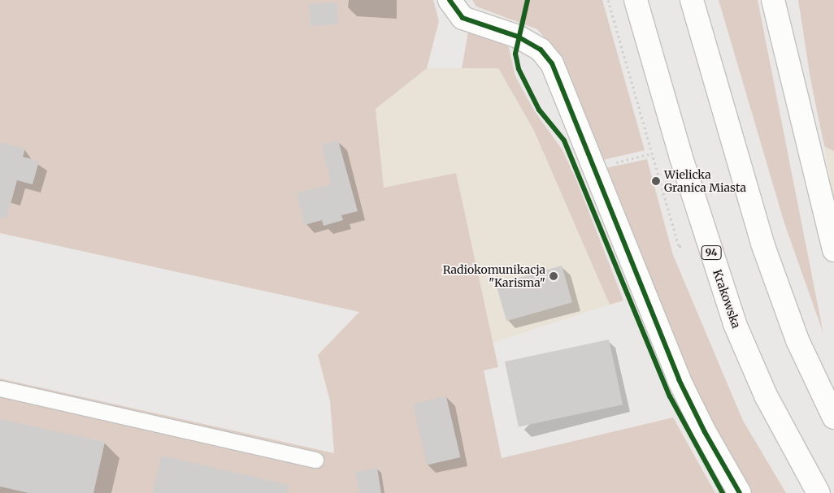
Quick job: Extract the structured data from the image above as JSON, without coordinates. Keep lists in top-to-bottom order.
{
  "streets": {
    "main road": ["94", "Krakowska"]
  },
  "places": ["Wielicka Granica Miasta", "Radiokomunikacja \"Karisma\""]
}
